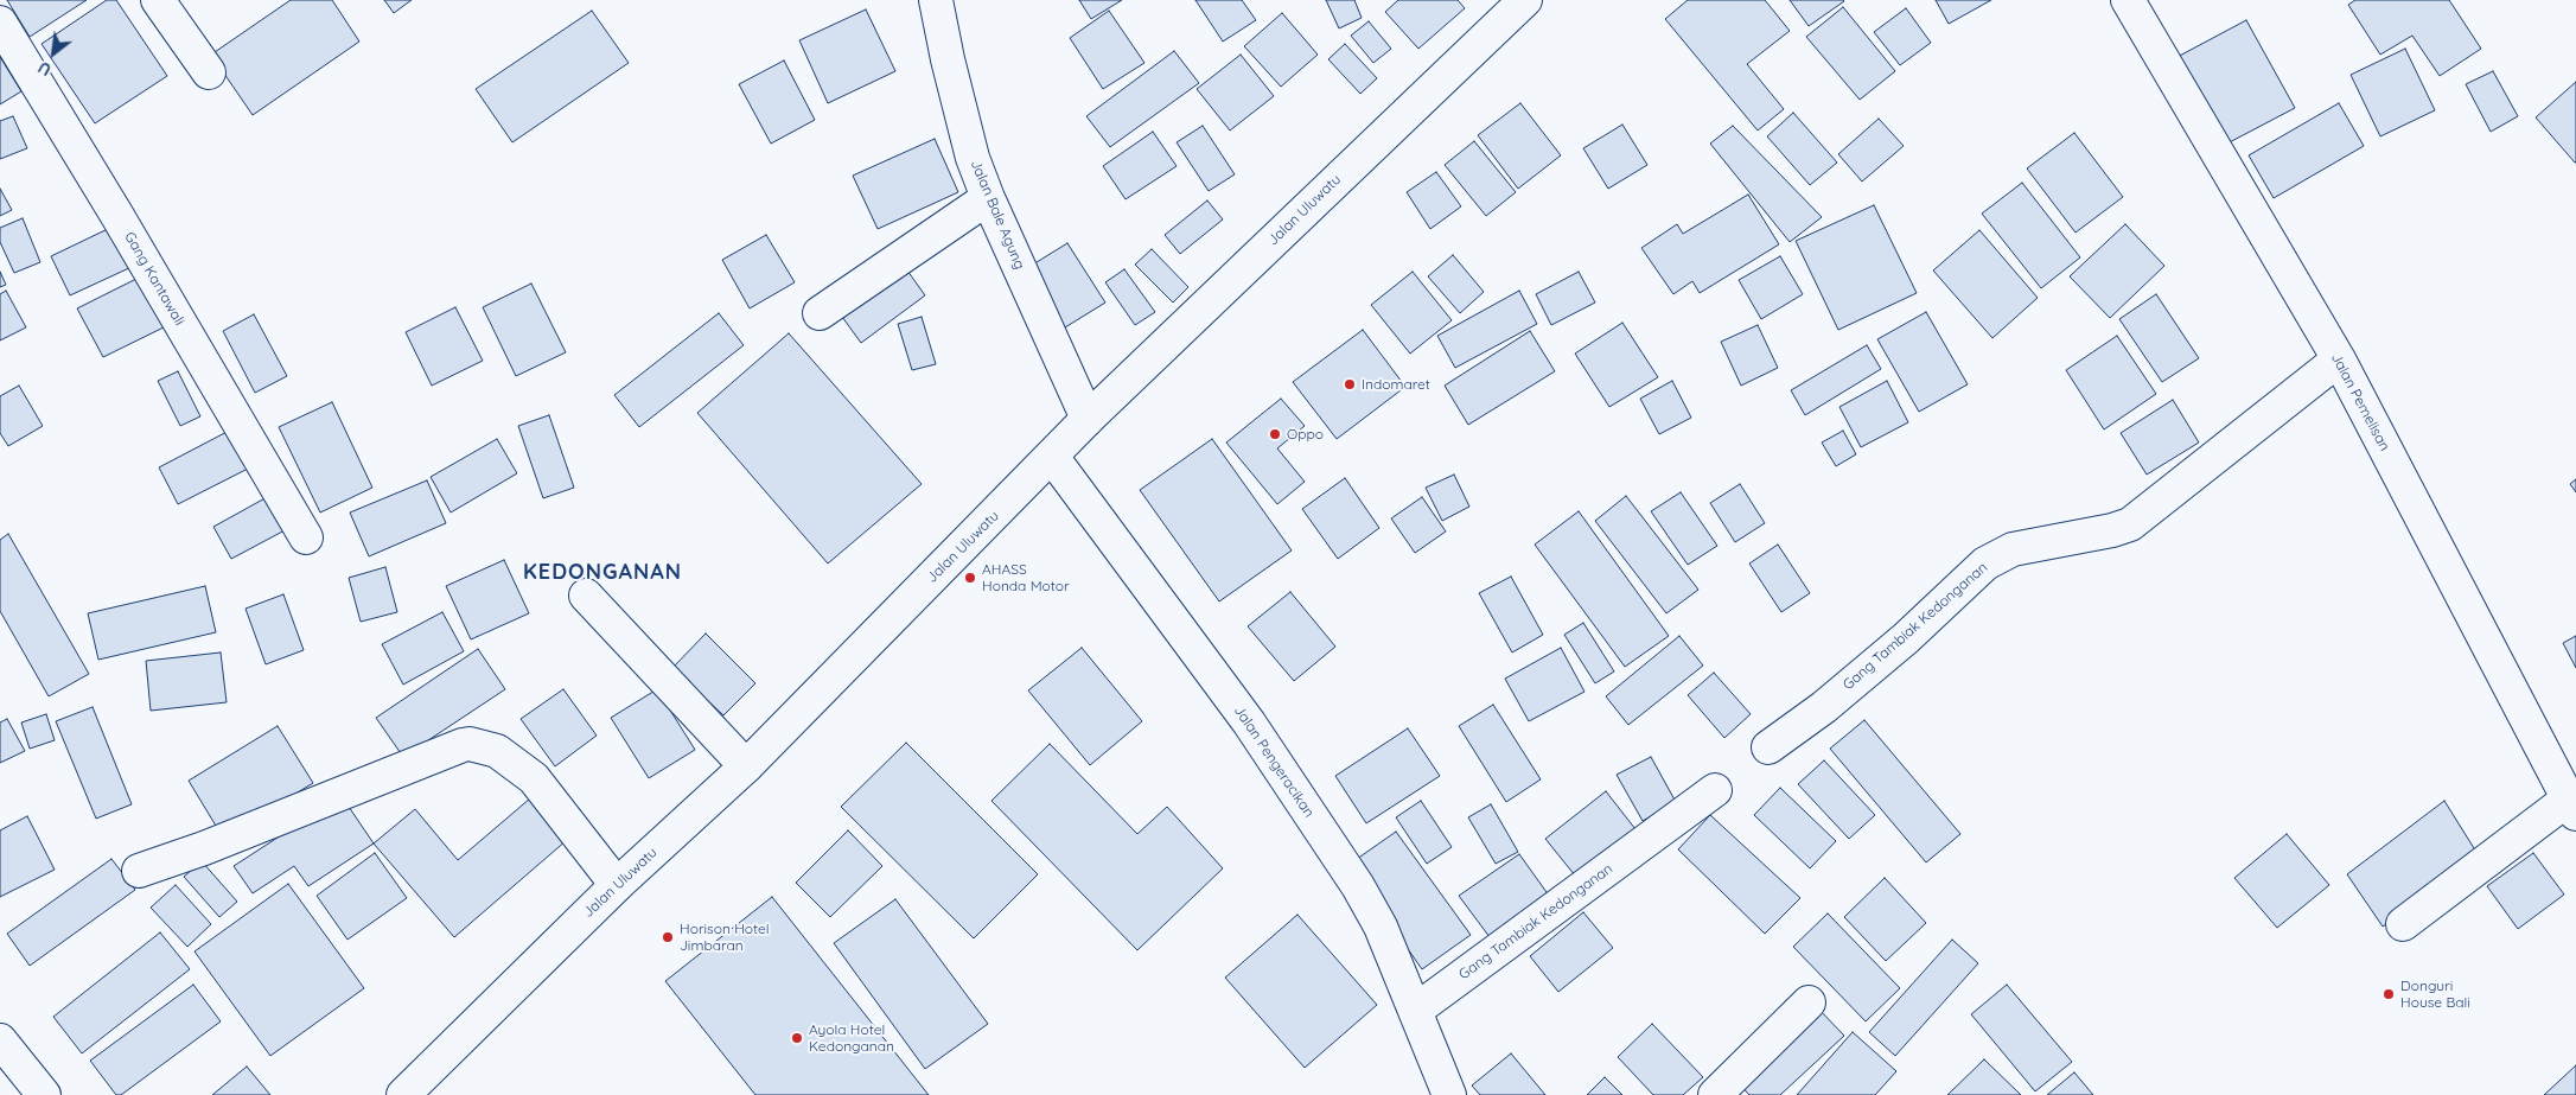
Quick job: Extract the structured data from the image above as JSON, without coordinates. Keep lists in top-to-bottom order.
{
  "streets": {
    "street": [
      "Jalan Uluwatu",
      "Jalan Bale Agung",
      "Gang Kantawali",
      "Jalan Pemelisan",
      "Gang Tambiak Kedonganan",
      "Jalan Pengeracikan"
    ]
  },
  "crossings": [
    ["Jalan Uluwatu", "Jalan Bale Agung"],
    ["Jalan Uluwatu", "Jalan Pengeracikan"],
    ["Jalan Pemelisan", "Gang Tambiak Kedonganan"],
    ["Gang Tambiak Kedonganan", "Jalan Pengeracikan"]
  ],
  "districts": ["KEDONGANAN"],
  "places": [
    "Indomaret",
    "Oppo",
    "AHASS Honda Motor",
    "Horison Hotel Jimbaran",
    "Donguri House Bali",
    "Ayola Hotel Kedonganan"
  ],
  "north": "bottom left"
}
